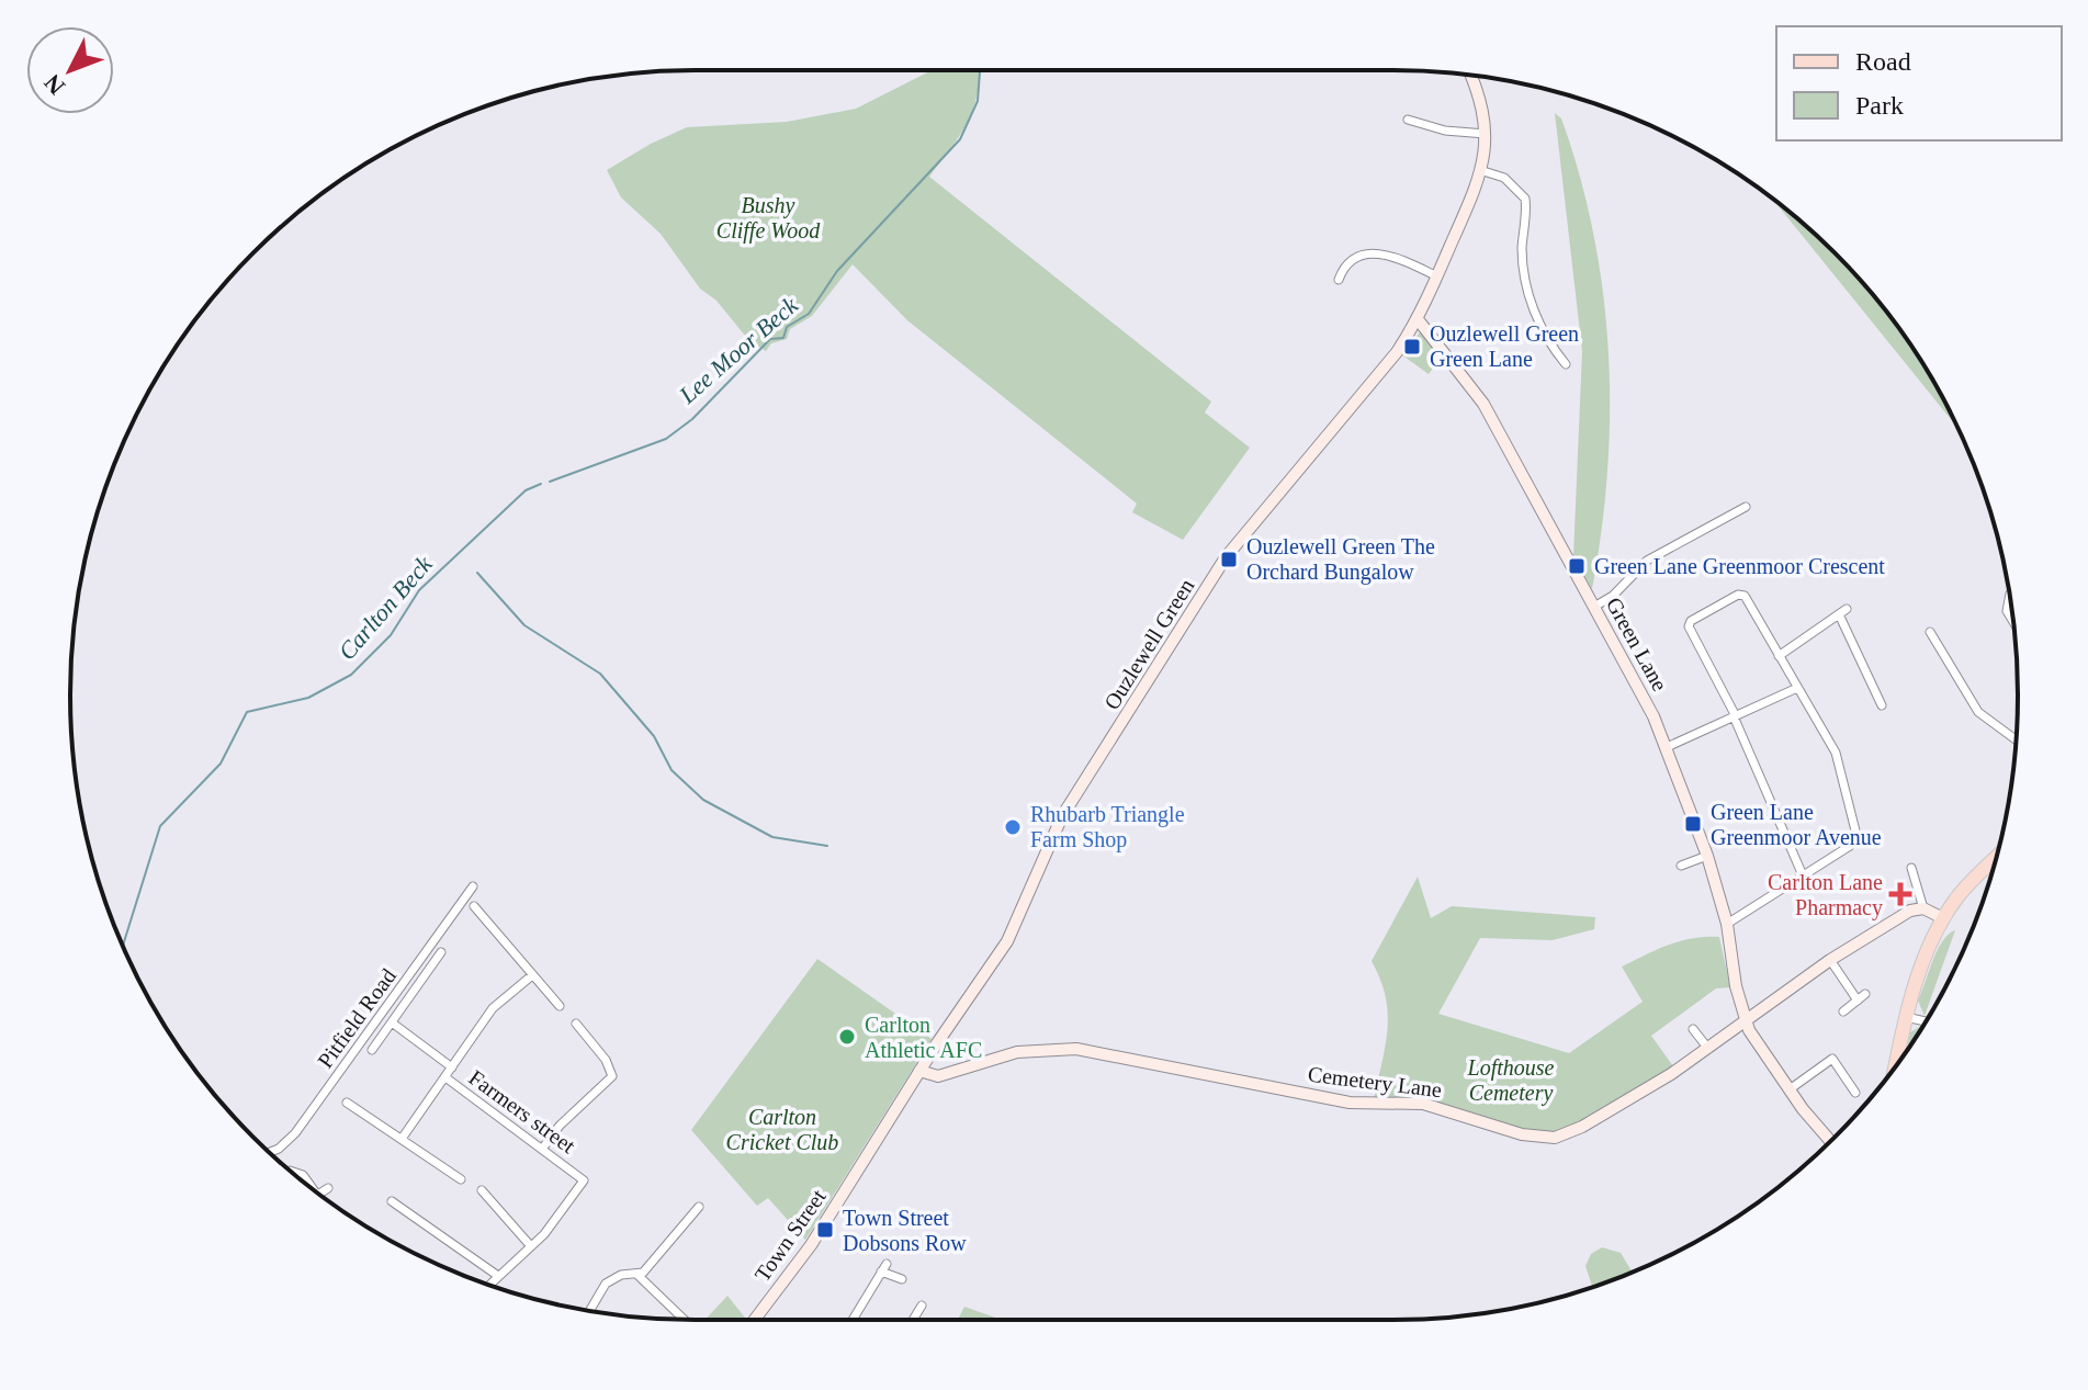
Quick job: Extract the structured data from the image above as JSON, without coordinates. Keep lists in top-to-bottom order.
{
  "streets": {
    "street": [
      "Ouzlewell Green",
      "Green Lane",
      "Pitfield Road",
      "Cemetery Lane",
      "Farmers street",
      "Town Street"
    ]
  },
  "crossings": [
    ["Ouzlewell Green", "Green Lane"],
    ["Ouzlewell Green", "Cemetery Lane"],
    ["Ouzlewell Green", "Town Street"],
    ["Green Lane", "Cemetery Lane"],
    ["Cemetery Lane", "Town Street"]
  ],
  "water": ["Lee Moor Beck", "Carlton Beck"],
  "parks": ["Bushy Cliffe Wood", "Lofthouse Cemetery", "Carlton Cricket Club"],
  "places": {
    "transit": [
      "Ouzlewell Green Green Lane",
      "Ouzlewell Green The Orchard Bungalow",
      "Green Lane Greenmoor Crescent",
      "Green Lane Greenmoor Avenue",
      "Town Street Dobsons Row"
    ],
    "other": ["Rhubarb Triangle Farm Shop", "Carlton Athletic AFC"],
    "health": ["Carlton Lane Pharmacy"]
  },
  "legend": ["Road", "Park"],
  "north": "bottom left"
}
